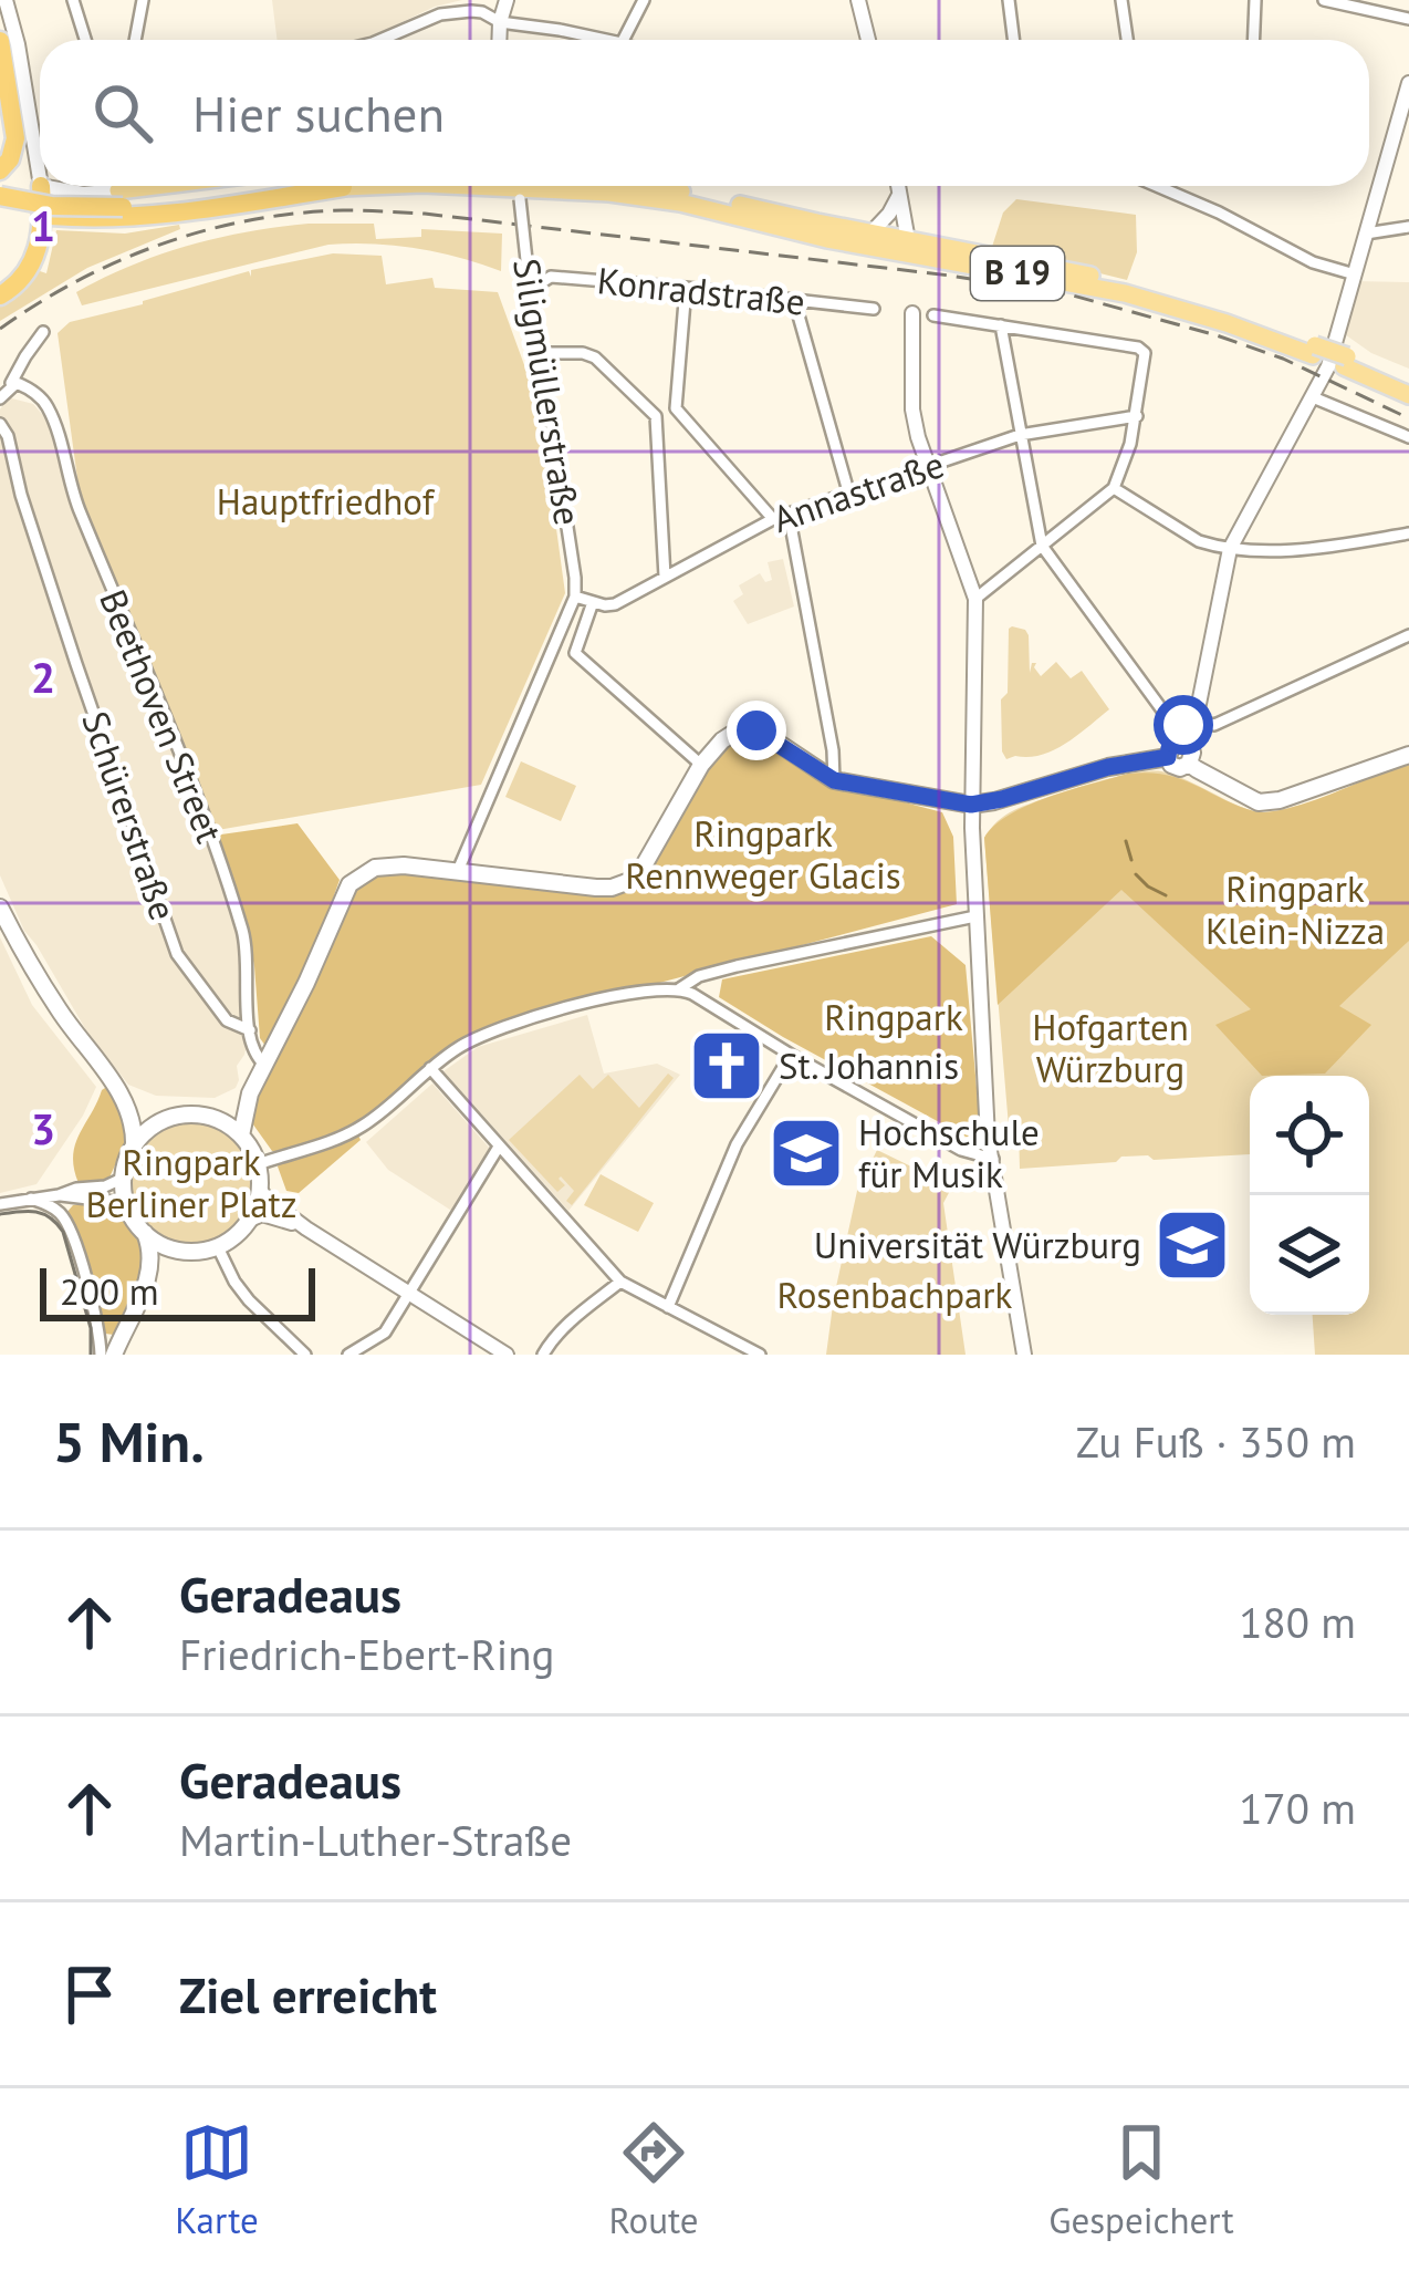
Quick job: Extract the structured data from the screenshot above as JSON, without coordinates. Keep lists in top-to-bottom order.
{
  "streets": {
    "highway": ["B 19"],
    "street": [
      "Konradstraße",
      "Siligmüllerstraße",
      "Annastraße",
      "Beethoven Street",
      "Schürerstraße"
    ]
  },
  "crossings": [
    ["Konradstraße", "Siligmüllerstraße"],
    ["Beethoven Street", "Schürerstraße"]
  ],
  "parks": [
    "Hauptfriedhof",
    "Ringpark Rennweger Glacis",
    "Ringpark Klein-Nizza",
    "Ringpark",
    "Hofgarten Würzburg",
    "Ringpark Berliner Platz",
    "Rosenbachpark"
  ],
  "places": {
    "church": ["St. Johannis"],
    "school or university": ["Hochschule für Musik", "Universität Würzburg"]
  },
  "scale_bar": "200 m",
  "page": {
    "search": "Hier suchen",
    "scale": "200 m",
    "heading": ["5 Min.", "Zu Fuß · 350 m"],
    "list": [
      ["Geradeaus", "Friedrich-Ebert-Ring", "180 m"],
      ["Geradeaus", "Martin-Luther-Straße", "170 m"],
      "Ziel erreicht"
    ],
    "nav": ["Karte", "Route", "Gespeichert"]
  },
  "grid": {
    "rows": ["1", "2", "3"]
  }
}
